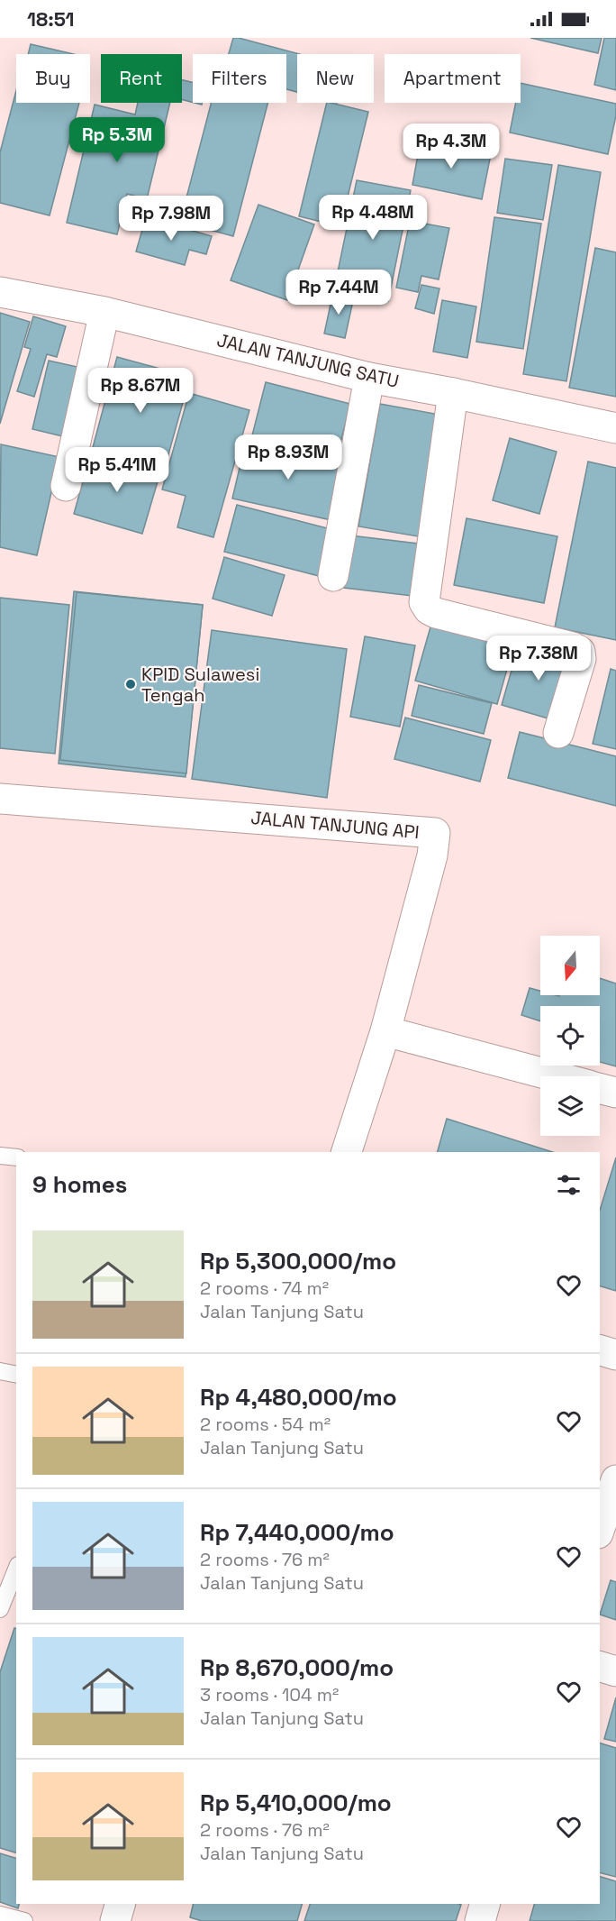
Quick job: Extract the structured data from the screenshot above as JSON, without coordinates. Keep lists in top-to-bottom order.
{
  "streets": {
    "street": ["JALAN TANJUNG SATU", "JALAN TANJUNG API"]
  },
  "places": ["KPID Sulawesi Tengah"],
  "north": "bottom",
  "page": {
    "status": "18:51",
    "chip": [
      "Buy",
      "Rent",
      "Filters",
      "New",
      "Apartment"
    ],
    "price": [
      "Rp 5.3M",
      "Rp 4.3M",
      "Rp 4.48M",
      "Rp 7.98M",
      "Rp 7.44M",
      "Rp 8.67M",
      "Rp 8.93M",
      "Rp 5.41M",
      "Rp 7.38M"
    ],
    "heading": "9 homes",
    "list": [
      {
        "name": "Rp 5,300,000/mo",
        "note": "2 rooms · 74 m² · Jalan Tanjung Satu"
      },
      {
        "name": "Rp 4,480,000/mo",
        "note": "2 rooms · 54 m² · Jalan Tanjung Satu"
      },
      {
        "name": "Rp 7,440,000/mo",
        "note": "2 rooms · 76 m² · Jalan Tanjung Satu"
      },
      {
        "name": "Rp 8,670,000/mo",
        "note": "3 rooms · 104 m² · Jalan Tanjung Satu"
      },
      {
        "name": "Rp 5,410,000/mo",
        "note": "2 rooms · 76 m² · Jalan Tanjung Satu"
      }
    ]
  }
}
